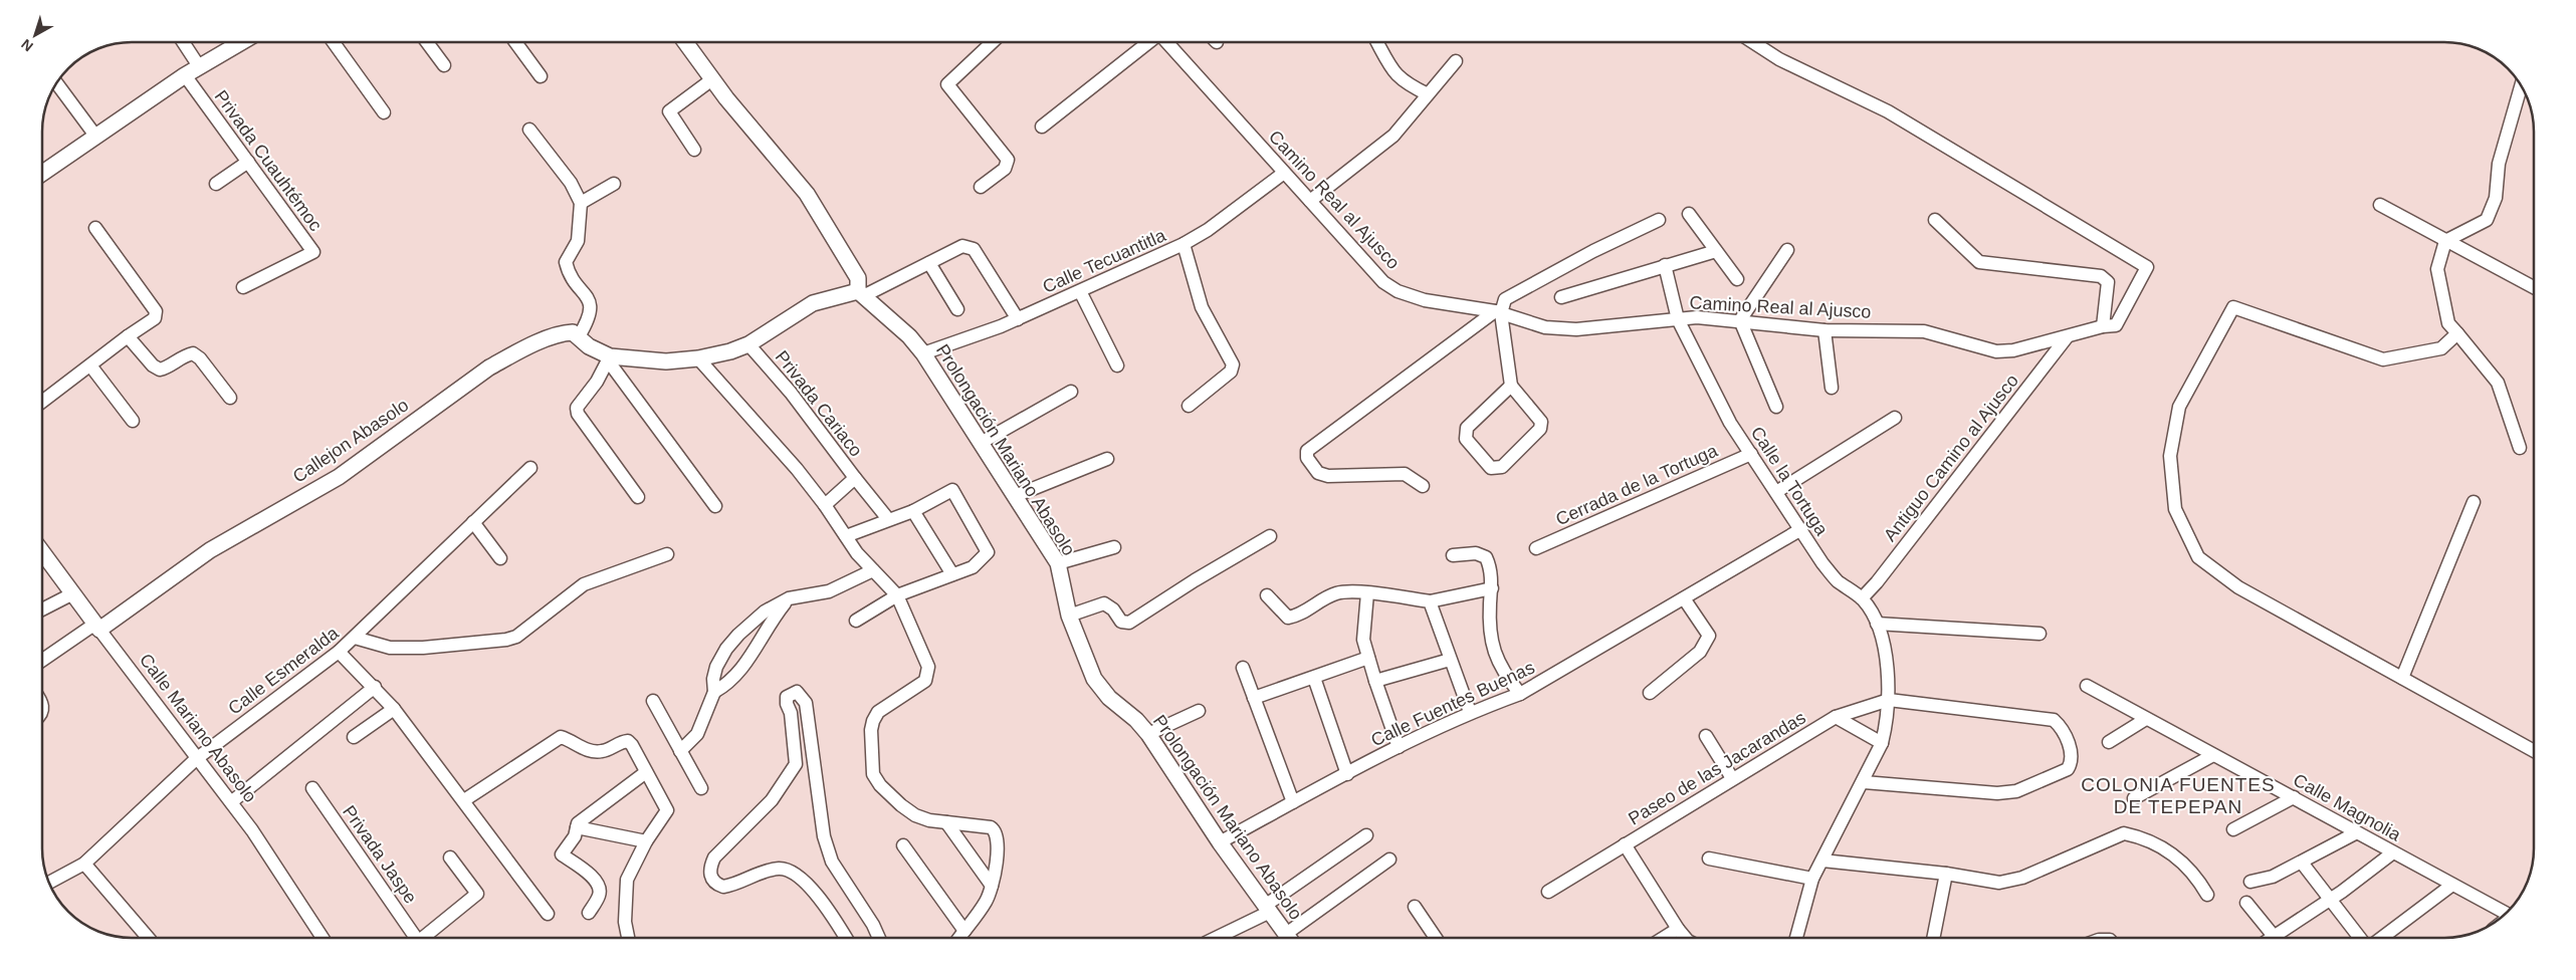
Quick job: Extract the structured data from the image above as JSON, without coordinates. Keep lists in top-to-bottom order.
{
  "streets": {
    "street": [
      "Privada Cuauhtémoc",
      "Camino Real al Ajusco",
      "Calle Tecuantitla",
      "Privada Cariaco",
      "Callejon Abasolo",
      "Prolongación Mariano Abasolo",
      "Antiguo Camino al Ajusco",
      "Calle la Tortuga",
      "Cerrada de la Tortuga",
      "Calle Esmeralda",
      "Calle Fuentes Buenas",
      "Calle Mariano Abasolo",
      "Paseo de las Jacarandas",
      "Calle Magnolia",
      "Privada Jaspe"
    ]
  },
  "crossings": [
    ["Camino Real al Ajusco", "Calle Tecuantitla"],
    ["Camino Real al Ajusco", "Antiguo Camino al Ajusco"],
    ["Camino Real al Ajusco", "Calle la Tortuga"],
    ["Calle Tecuantitla", "Prolongación Mariano Abasolo"],
    ["Callejon Abasolo", "Calle Mariano Abasolo"],
    ["Prolongación Mariano Abasolo", "Calle Fuentes Buenas"],
    ["Antiguo Camino al Ajusco", "Calle la Tortuga"],
    ["Calle la Tortuga", "Cerrada de la Tortuga"],
    ["Calle la Tortuga", "Calle Fuentes Buenas"],
    ["Calle la Tortuga", "Paseo de las Jacarandas"],
    ["Calle Esmeralda", "Calle Mariano Abasolo"]
  ],
  "districts": ["COLONIA FUENTES DE TEPEPAN"],
  "north": "bottom left"
}
